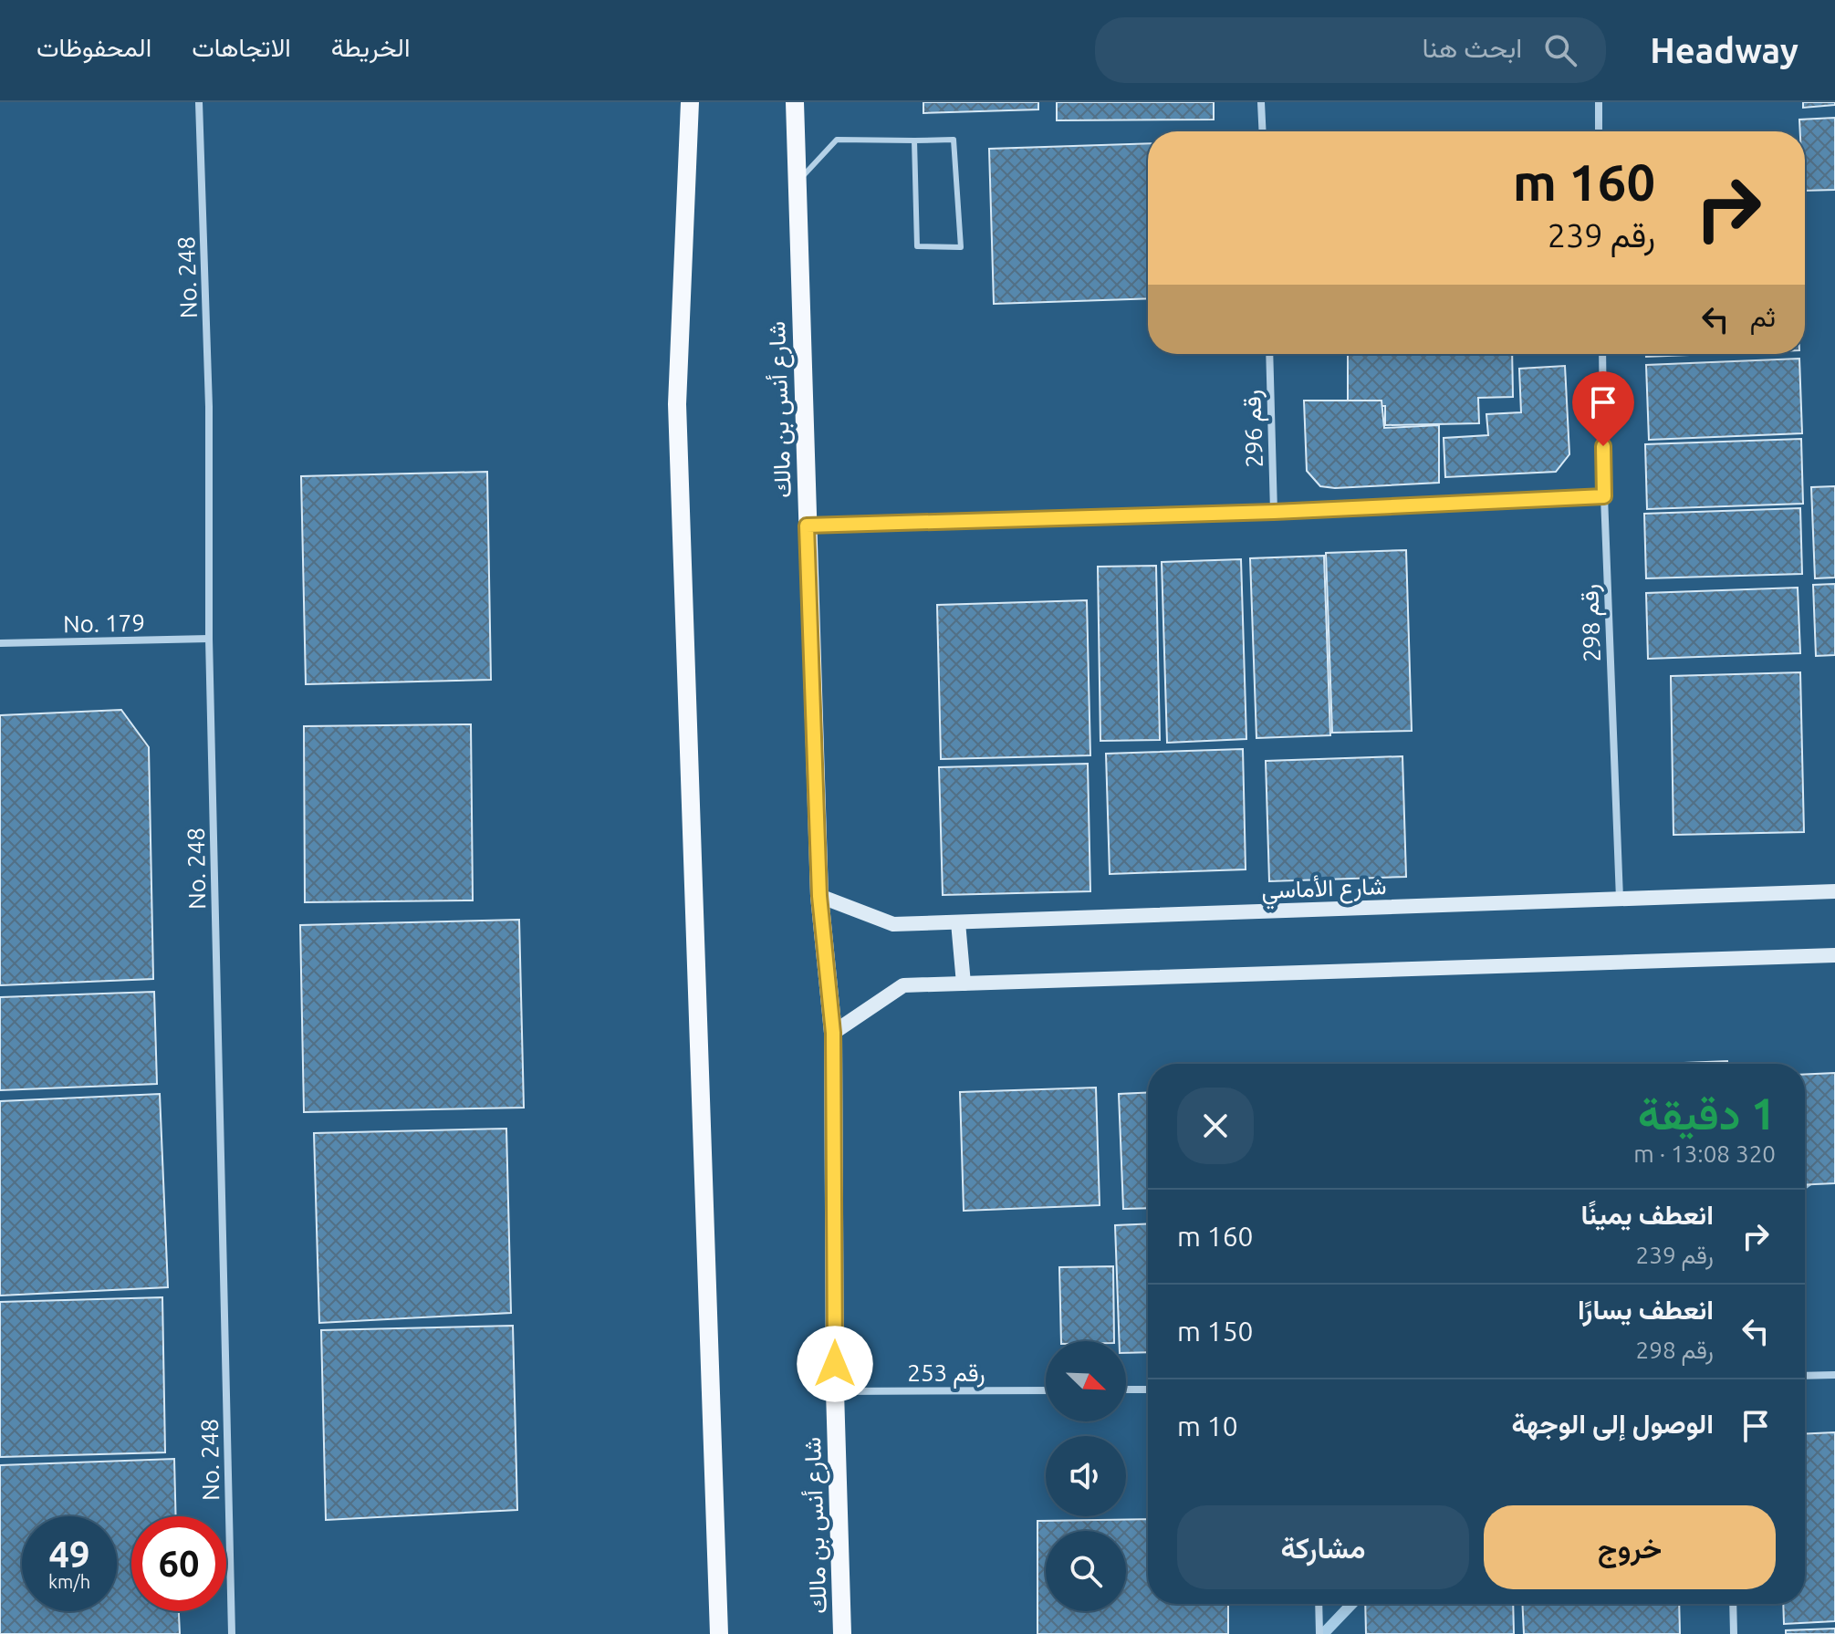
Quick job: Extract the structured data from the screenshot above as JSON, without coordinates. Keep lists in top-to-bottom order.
{
  "streets": {
    "main road": ["شارع أنس بن مالك"],
    "street": [
      "No. 248",
      "رقم 296",
      "No. 179",
      "رقم 298",
      "شارع الأماسي",
      "رقم 253"
    ]
  },
  "crossings": [
    ["No. 248", "No. 179"],
    ["شارع أنس بن مالك", "شارع الأماسي"],
    ["شارع أنس بن مالك", "رقم 253"],
    ["رقم 298", "شارع الأماسي"]
  ],
  "north": "bottom right",
  "page": {
    "header": "Headway",
    "search": "ابحث هنا",
    "nav": ["الخريطة", "الاتجاهات", "المحفوظات"],
    "turn": ["160 m", "رقم 239"],
    "then": "ثم",
    "heading": ["1 دقيقة", "320 m · 13:08"],
    "list": [
      {
        "name": "انعطف يمينًا",
        "note": "رقم 239",
        "value": "160 m"
      },
      {
        "name": "انعطف يسارًا",
        "note": "رقم 298",
        "value": "150 m"
      },
      {
        "name": "الوصول إلى الوجهة",
        "value": "10 m"
      }
    ],
    "buttons": ["خروج", "مشاركة"],
    "speed": "49 km/h",
    "limit": "60"
  }
}
